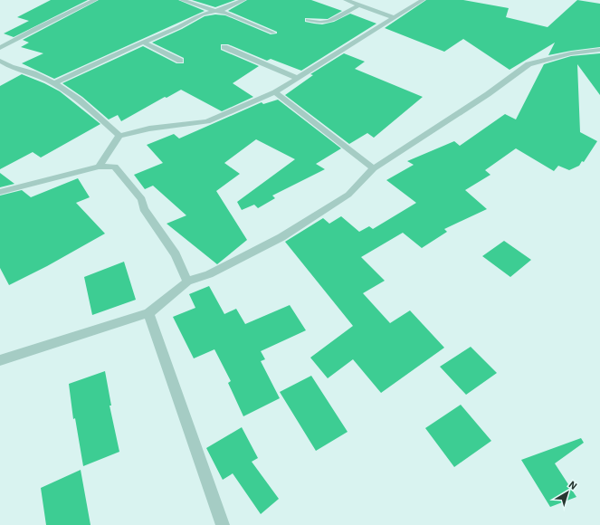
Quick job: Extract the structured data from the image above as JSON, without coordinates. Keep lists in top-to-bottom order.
{
  "north": "top right"
}
